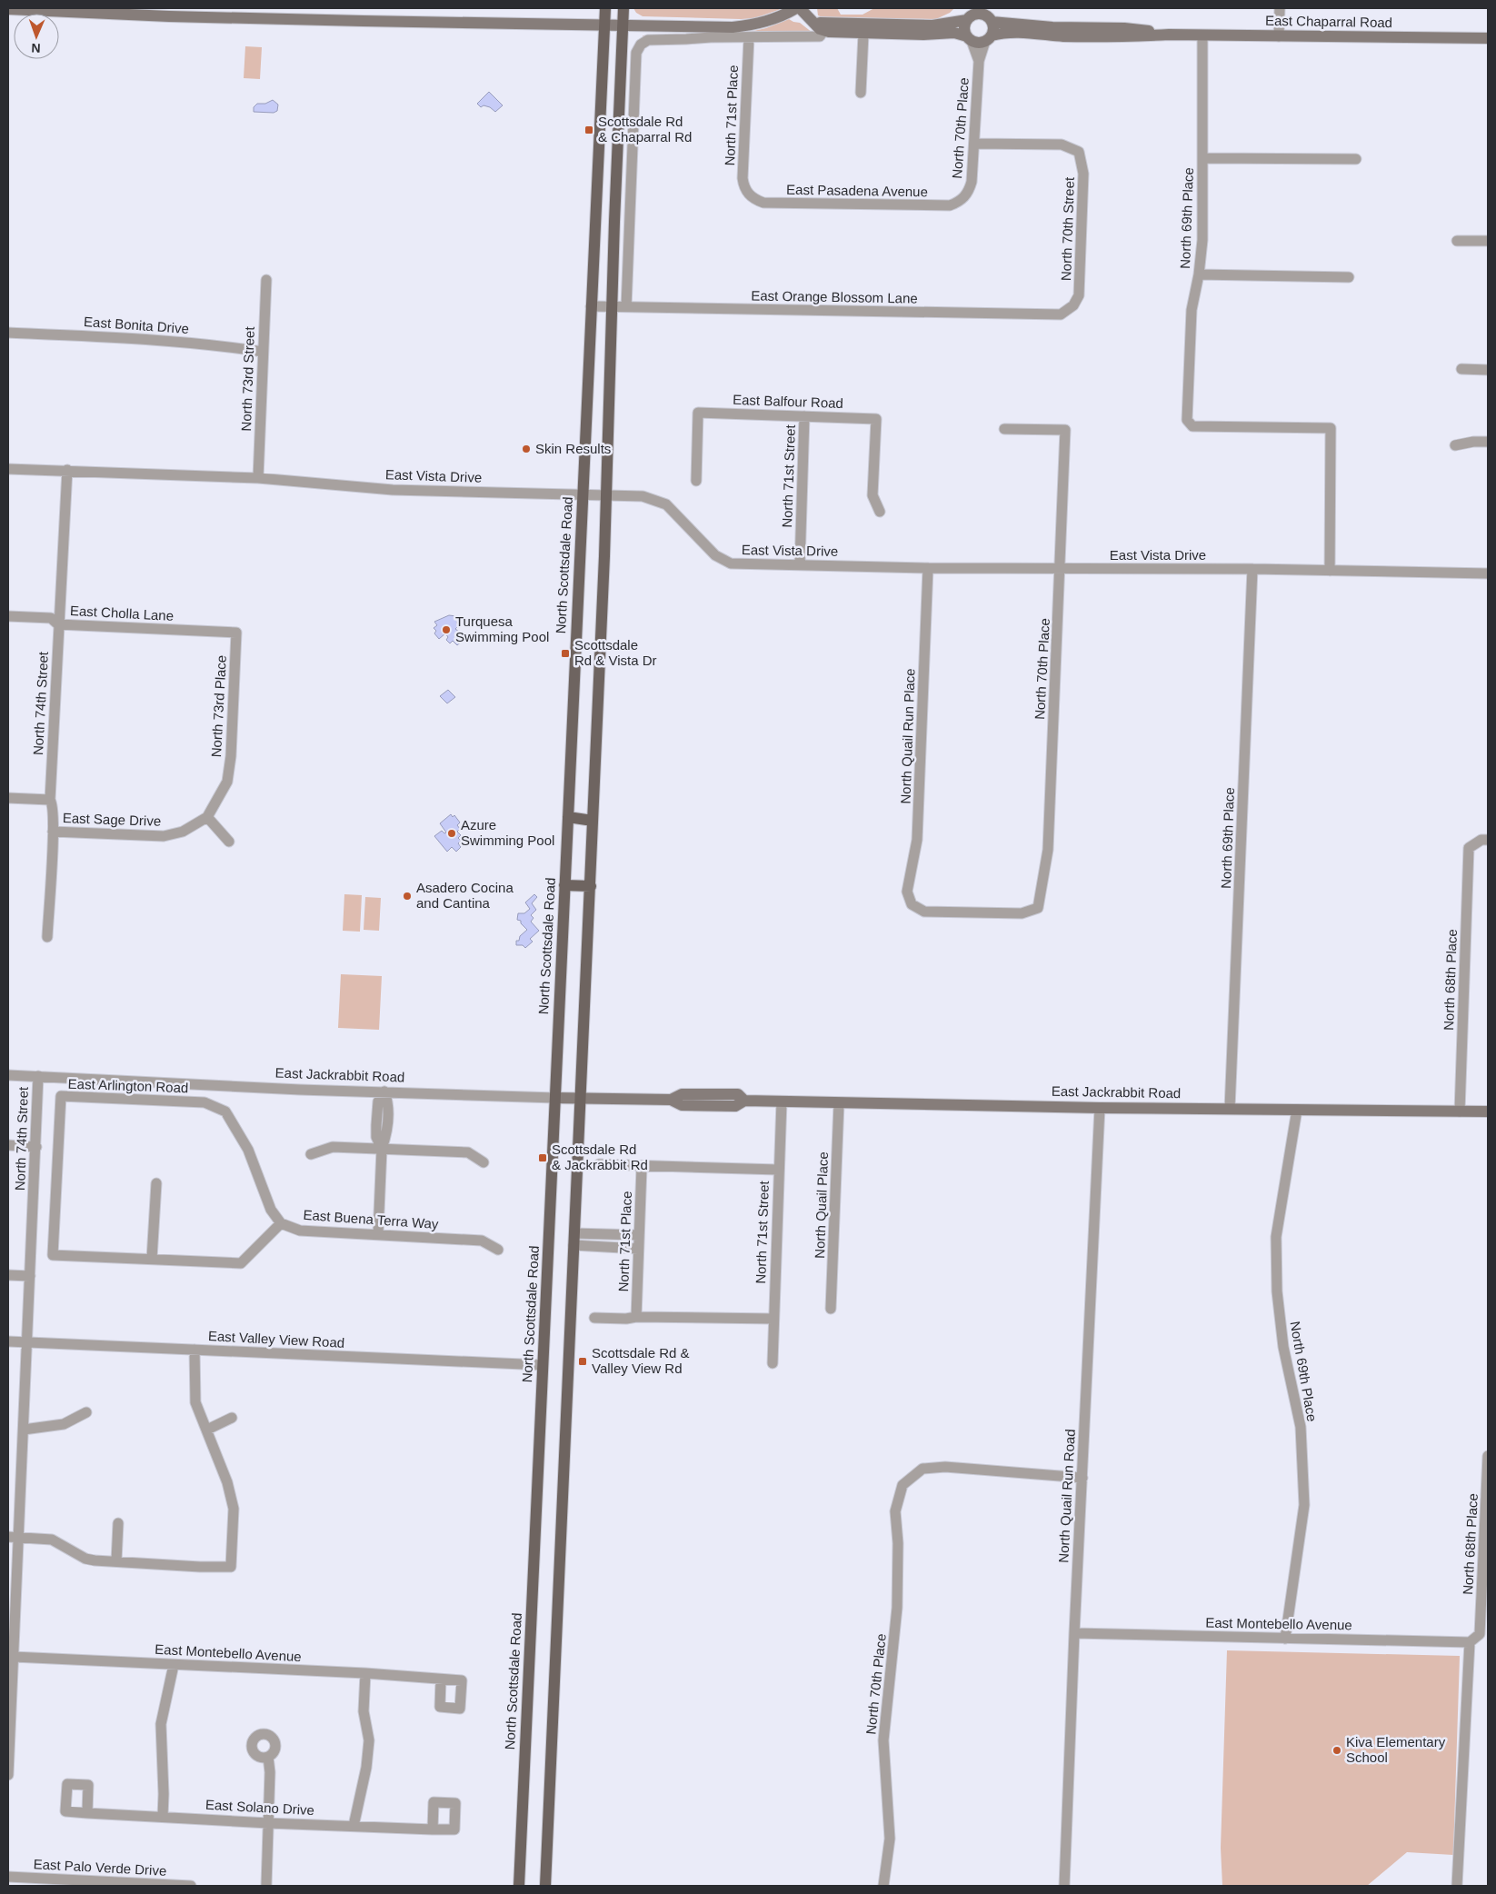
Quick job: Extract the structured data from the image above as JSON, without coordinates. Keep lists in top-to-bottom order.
{
  "streets": {
    "main road": ["East Chaparral Road", "North Scottsdale Road", "East Jackrabbit Road"],
    "street": [
      "North 71st Place",
      "North 70th Place",
      "East Pasadena Avenue",
      "North 69th Place",
      "North 70th Street",
      "East Orange Blossom Lane",
      "East Bonita Drive",
      "North 73rd Street",
      "East Balfour Road",
      "East Vista Drive",
      "North 71st Street",
      "East Cholla Lane",
      "North 74th Street",
      "North 73rd Place",
      "North Quail Run Place",
      "East Sage Drive",
      "North 68th Place",
      "East Arlington Road",
      "North Quail Place",
      "East Buena Terra Way",
      "East Valley View Road",
      "North Quail Run Road",
      "East Montebello Avenue",
      "East Solano Drive",
      "East Palo Verde Drive"
    ]
  },
  "crossings": [
    ["East Chaparral Road", "North 70th Place"],
    ["East Chaparral Road", "North 69th Place"],
    ["North 71st Place", "East Pasadena Avenue"],
    ["North 70th Place", "East Pasadena Avenue"],
    ["North 70th Place", "North 70th Street"],
    ["North 70th Place", "East Vista Drive"],
    ["North 70th Place", "North Quail Run Place"],
    ["North 70th Place", "North Quail Run Road"],
    ["North 69th Place", "East Vista Drive"],
    ["North 69th Place", "East Jackrabbit Road"],
    ["North 69th Place", "East Montebello Avenue"],
    ["North 70th Street", "East Orange Blossom Lane"],
    ["East Orange Blossom Lane", "North Scottsdale Road"],
    ["East Bonita Drive", "North 73rd Street"],
    ["North 73rd Street", "East Vista Drive"],
    ["East Balfour Road", "North 71st Street"],
    ["East Vista Drive", "North 71st Street"],
    ["East Vista Drive", "North Scottsdale Road"],
    ["East Vista Drive", "North 74th Street"],
    ["East Vista Drive", "North Quail Run Place"],
    ["North 71st Street", "East Jackrabbit Road"],
    ["North Scottsdale Road", "East Jackrabbit Road"],
    ["North Scottsdale Road", "East Valley View Road"],
    ["East Cholla Lane", "North 74th Street"],
    ["East Cholla Lane", "North 73rd Place"],
    ["North 74th Street", "East Sage Drive"],
    ["North 74th Street", "East Jackrabbit Road"],
    ["North 74th Street", "East Valley View Road"],
    ["North 74th Street", "East Montebello Avenue"],
    ["North 73rd Place", "East Sage Drive"],
    ["North 68th Place", "East Jackrabbit Road"],
    ["North 68th Place", "East Montebello Avenue"],
    ["East Jackrabbit Road", "North Quail Place"],
    ["East Jackrabbit Road", "North Quail Run Road"],
    ["East Arlington Road", "East Buena Terra Way"],
    ["North Quail Run Road", "East Montebello Avenue"]
  ],
  "places": {
    "transit": [
      "Scottsdale Rd & Chaparral Rd",
      "Scottsdale Rd & Vista Dr",
      "Scottsdale Rd & Jackrabbit Rd",
      "Scottsdale Rd & Valley View Rd"
    ],
    "other": [
      "Skin Results",
      "Turquesa Swimming Pool",
      "Azure Swimming Pool",
      "Asadero Cocina and Cantina",
      "Kiva Elementary School"
    ]
  },
  "north": "bottom"
}
